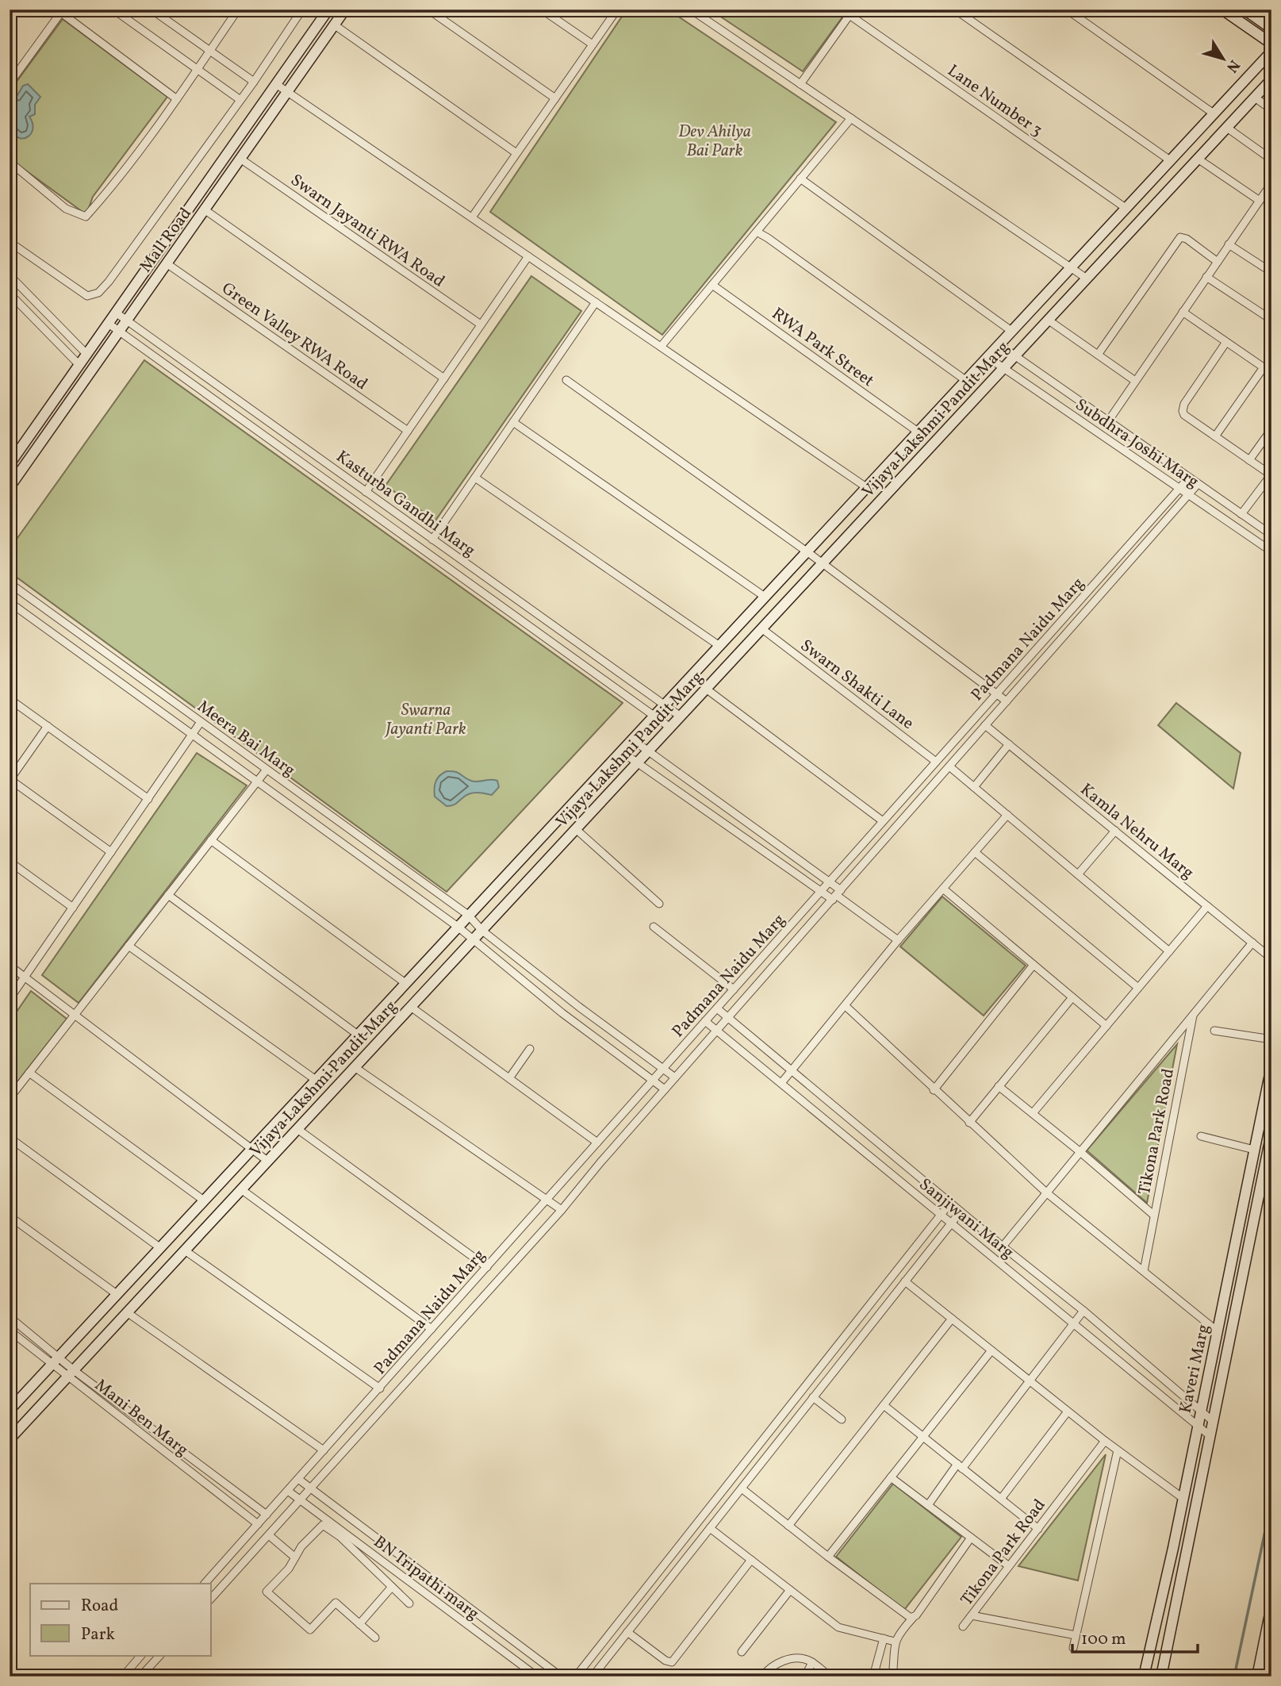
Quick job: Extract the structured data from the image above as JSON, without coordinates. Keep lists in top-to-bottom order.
{
  "streets": {
    "street": [
      "Lane Number 3",
      "Swarn Jayanti RWA Road",
      "Mall Road",
      "Green Valley RWA Road",
      "RWA Park Street",
      "Vijaya Lakshmi Pandit Marg",
      "Subdhra Joshi Marg",
      "Kasturba Gandhi Marg",
      "Padmana Naidu Marg",
      "Swarn Shakti Lane",
      "Meera Bai Marg",
      "Kamla Nehru Marg",
      "Tikona Park Road",
      "Sanjiwani Marg",
      "Kaveri Marg",
      "Mani Ben Marg",
      "BN Tripathi marg"
    ]
  },
  "crossings": [
    ["Lane Number 3", "Vijaya Lakshmi Pandit Marg"],
    ["Swarn Jayanti RWA Road", "Mall Road"],
    ["Mall Road", "Green Valley RWA Road"],
    ["Mall Road", "Kasturba Gandhi Marg"],
    ["RWA Park Street", "Vijaya Lakshmi Pandit Marg"],
    ["Vijaya Lakshmi Pandit Marg", "Subdhra Joshi Marg"],
    ["Vijaya Lakshmi Pandit Marg", "Kasturba Gandhi Marg"],
    ["Vijaya Lakshmi Pandit Marg", "Swarn Shakti Lane"],
    ["Vijaya Lakshmi Pandit Marg", "Meera Bai Marg"],
    ["Vijaya Lakshmi Pandit Marg", "Mani Ben Marg"],
    ["Subdhra Joshi Marg", "Padmana Naidu Marg"],
    ["Padmana Naidu Marg", "Swarn Shakti Lane"],
    ["Padmana Naidu Marg", "Meera Bai Marg"],
    ["Padmana Naidu Marg", "Kamla Nehru Marg"],
    ["Padmana Naidu Marg", "Sanjiwani Marg"],
    ["Padmana Naidu Marg", "BN Tripathi marg"],
    ["Kamla Nehru Marg", "Tikona Park Road"],
    ["Sanjiwani Marg", "Kaveri Marg"]
  ],
  "parks": ["Dev Ahilya Bai Park", "Swarna Jayanti Park"],
  "legend": ["Road", "Park"],
  "scale_bar": "100 m",
  "north": "bottom right"
}
